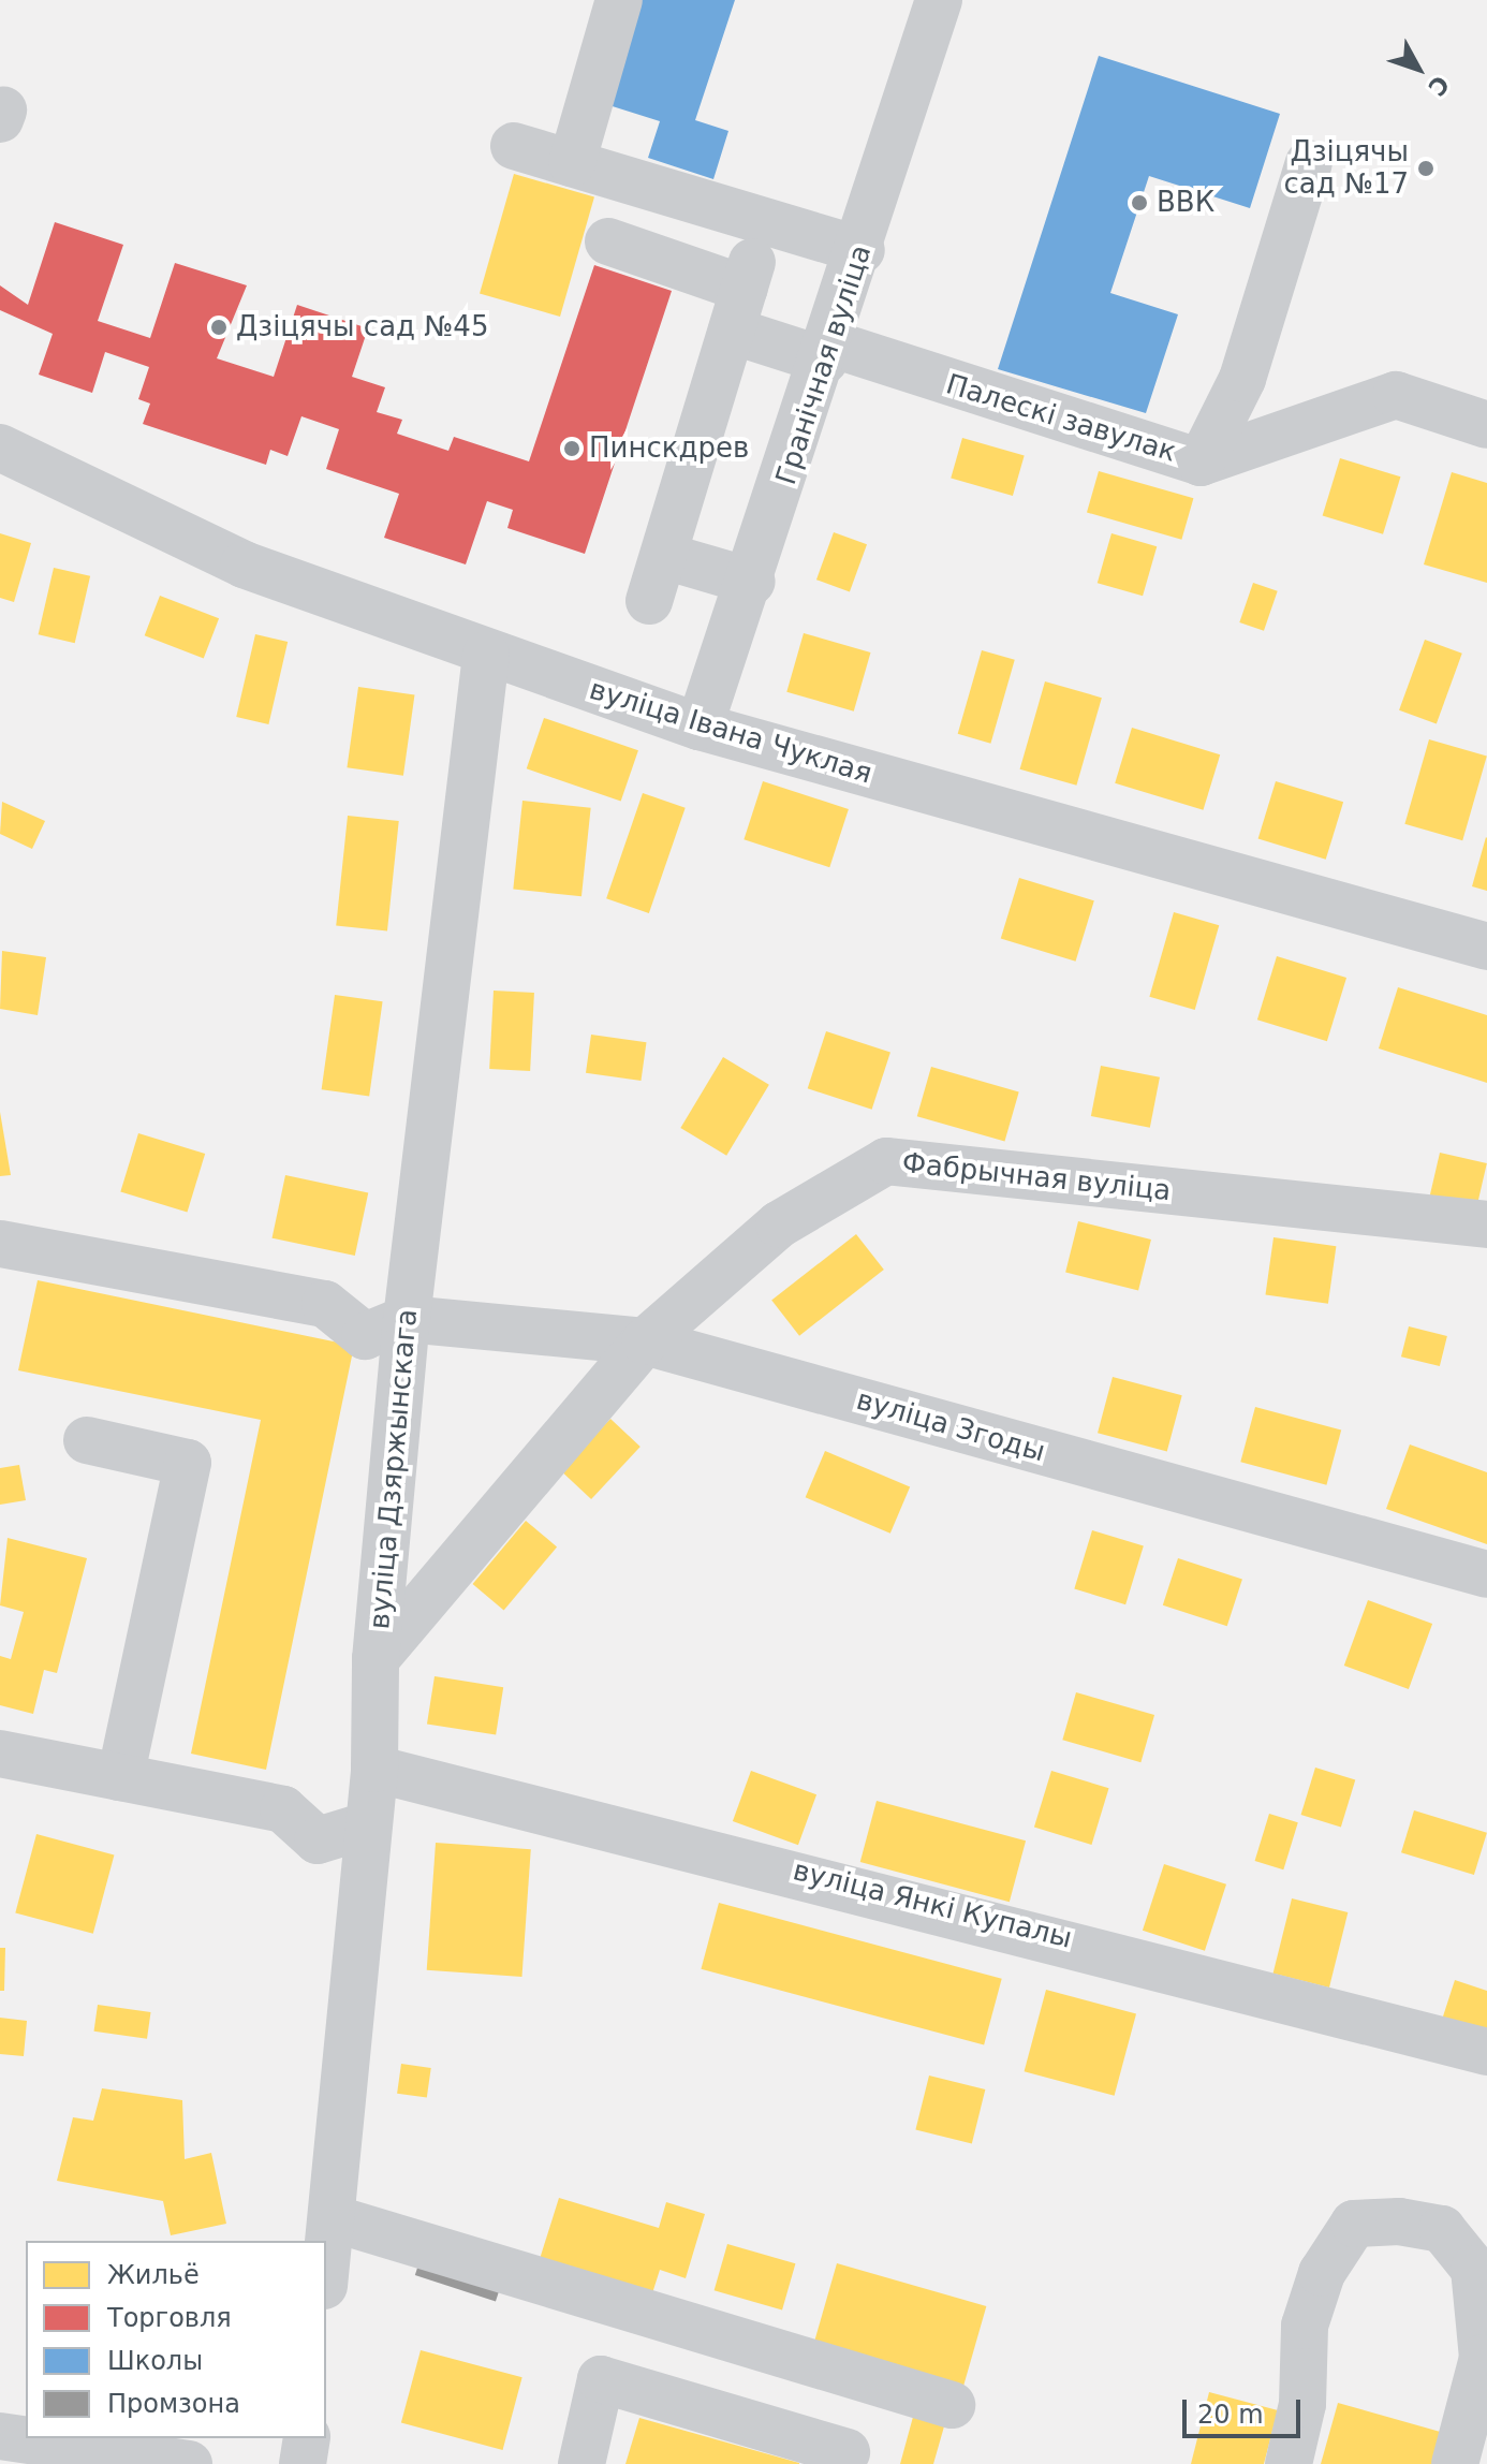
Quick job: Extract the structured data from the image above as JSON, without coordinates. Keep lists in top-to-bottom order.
{
  "streets": {
    "street": [
      "Гранічная вуліца",
      "Палескі завулак",
      "вуліца Івана Чуклая",
      "Фабрычная вуліца",
      "вуліца Згоды",
      "вуліца Дзяржынскага",
      "вуліца Янкі Купалы"
    ]
  },
  "crossings": [
    ["Гранічная вуліца", "Палескі завулак"],
    ["Гранічная вуліца", "вуліца Івана Чуклая"],
    ["вуліца Івана Чуклая", "вуліца Дзяржынскага"],
    ["Фабрычная вуліца", "вуліца Згоды"],
    ["Фабрычная вуліца", "вуліца Дзяржынскага"],
    ["вуліца Згоды", "вуліца Дзяржынскага"],
    ["вуліца Дзяржынскага", "вуліца Янкі Купалы"]
  ],
  "places": [
    "Дзіцячы сад №17",
    "ВВК",
    "Дзіцячы сад №45",
    "Пинскдрев"
  ],
  "legend": [
    "Жильё",
    "Торговля",
    "Школы",
    "Промзона"
  ],
  "scale_bar": "20 m",
  "north": "bottom right"
}
